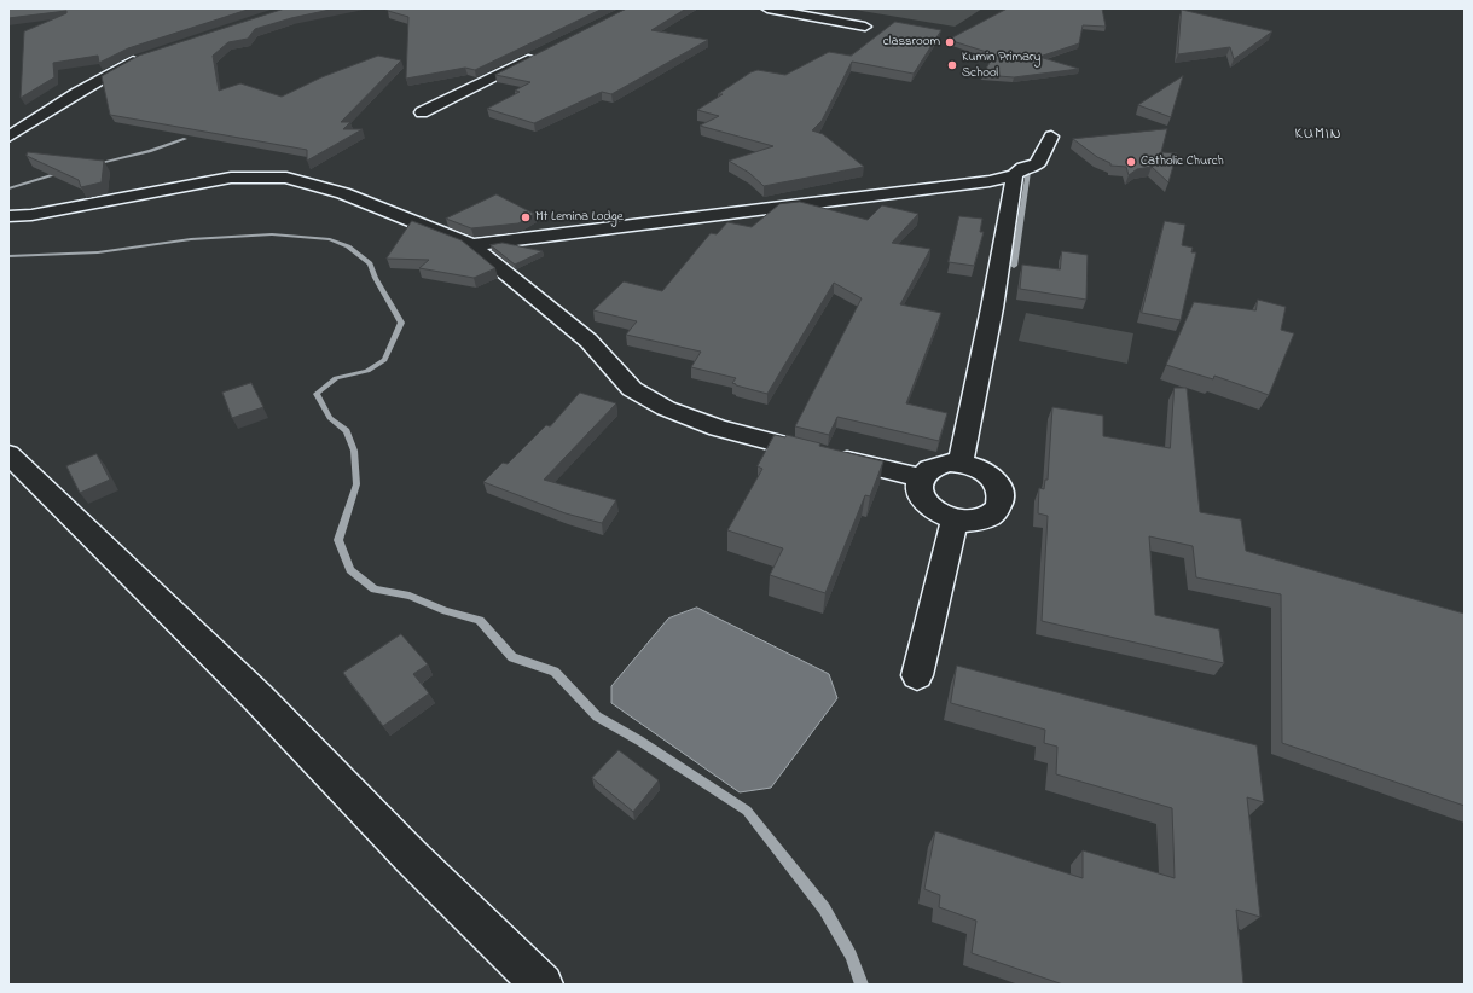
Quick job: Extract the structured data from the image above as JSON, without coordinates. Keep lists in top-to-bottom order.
{
  "districts": ["KUMIN"],
  "places": [
    "classroom",
    "Kumin Primary School",
    "Catholic Church",
    "Mt Lemina Lodge"
  ]
}
